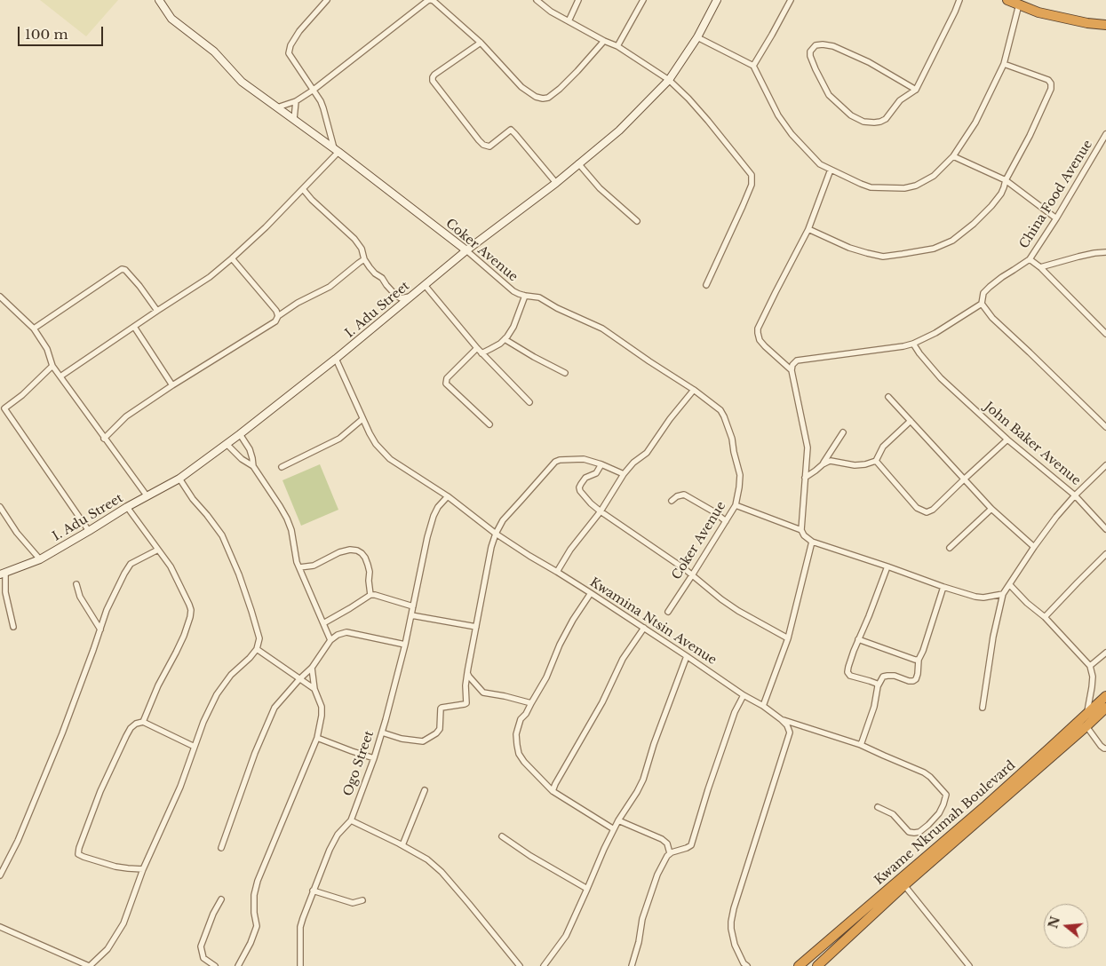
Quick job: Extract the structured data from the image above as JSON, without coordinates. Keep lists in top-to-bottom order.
{
  "streets": {
    "highway": ["Kwame Nkrumah Boulevard"],
    "street": [
      "China Food Avenue",
      "Coker Avenue",
      "I. Adu Street",
      "John Baker Avenue",
      "Kwamina Ntsin Avenue",
      "Ogo Street"
    ]
  },
  "crossings": [
    ["China Food Avenue", "John Baker Avenue"],
    ["Coker Avenue", "I. Adu Street"],
    ["I. Adu Street", "Kwamina Ntsin Avenue"],
    ["Kwamina Ntsin Avenue", "Ogo Street"]
  ],
  "scale_bar": "100 m",
  "north": "left"
}
